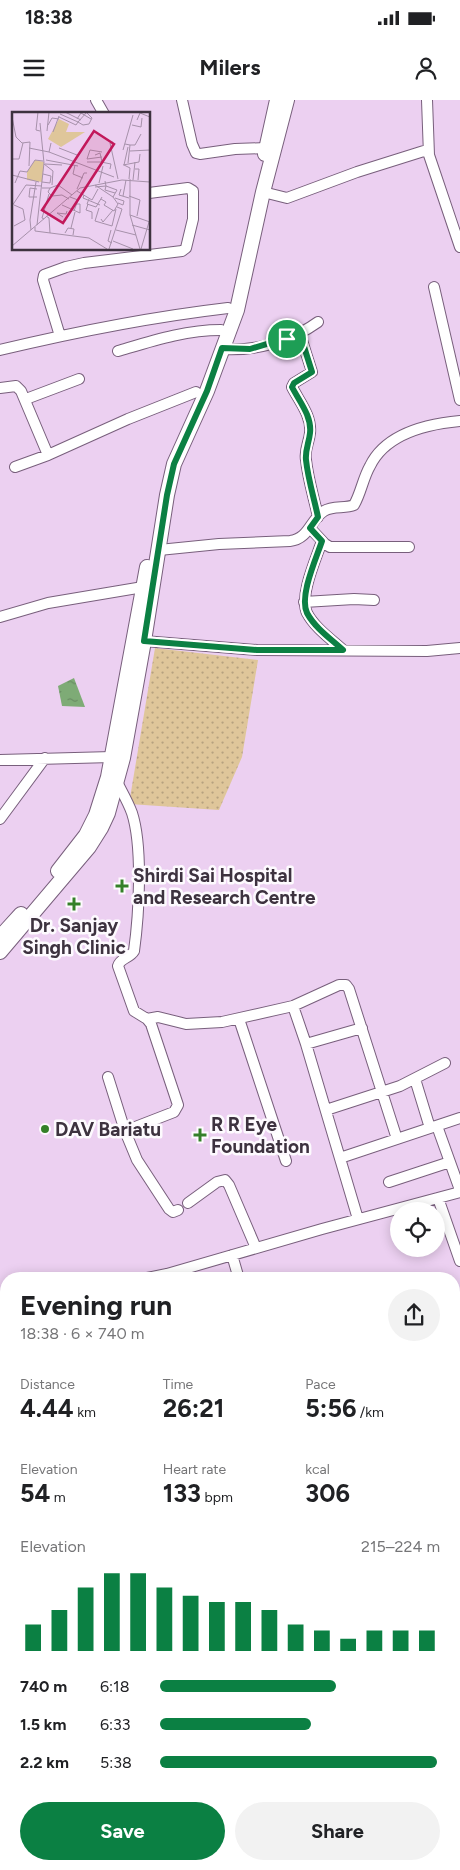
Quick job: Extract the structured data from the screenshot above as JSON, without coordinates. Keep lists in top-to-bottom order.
{
  "places": {
    "health": ["Shirdi Sai Hospital and Research Centre", "Dr. Sanjay Singh Clinic", "R R Eye Foundation"],
    "other": ["DAV Bariatu"]
  },
  "page": {
    "status": "18:38",
    "header": "Milers",
    "heading": ["Evening run", "18:38 · 6 × 740 m"],
    "stats": [
      ["Distance", "4.44 km"],
      ["Time", "26:21"],
      ["Pace", "5:56 /km"],
      ["Elevation", "54 m"],
      ["Heart rate", "133 bpm"],
      ["kcal", "306"]
    ],
    "chart": ["Elevation", "215–224 m"],
    "list": [
      {
        "name": "740 m",
        "note": "6:18"
      },
      {
        "name": "1.5 km",
        "note": "6:33"
      },
      {
        "name": "2.2 km",
        "note": "5:38"
      }
    ],
    "buttons": ["Save", "Share"]
  }
}
